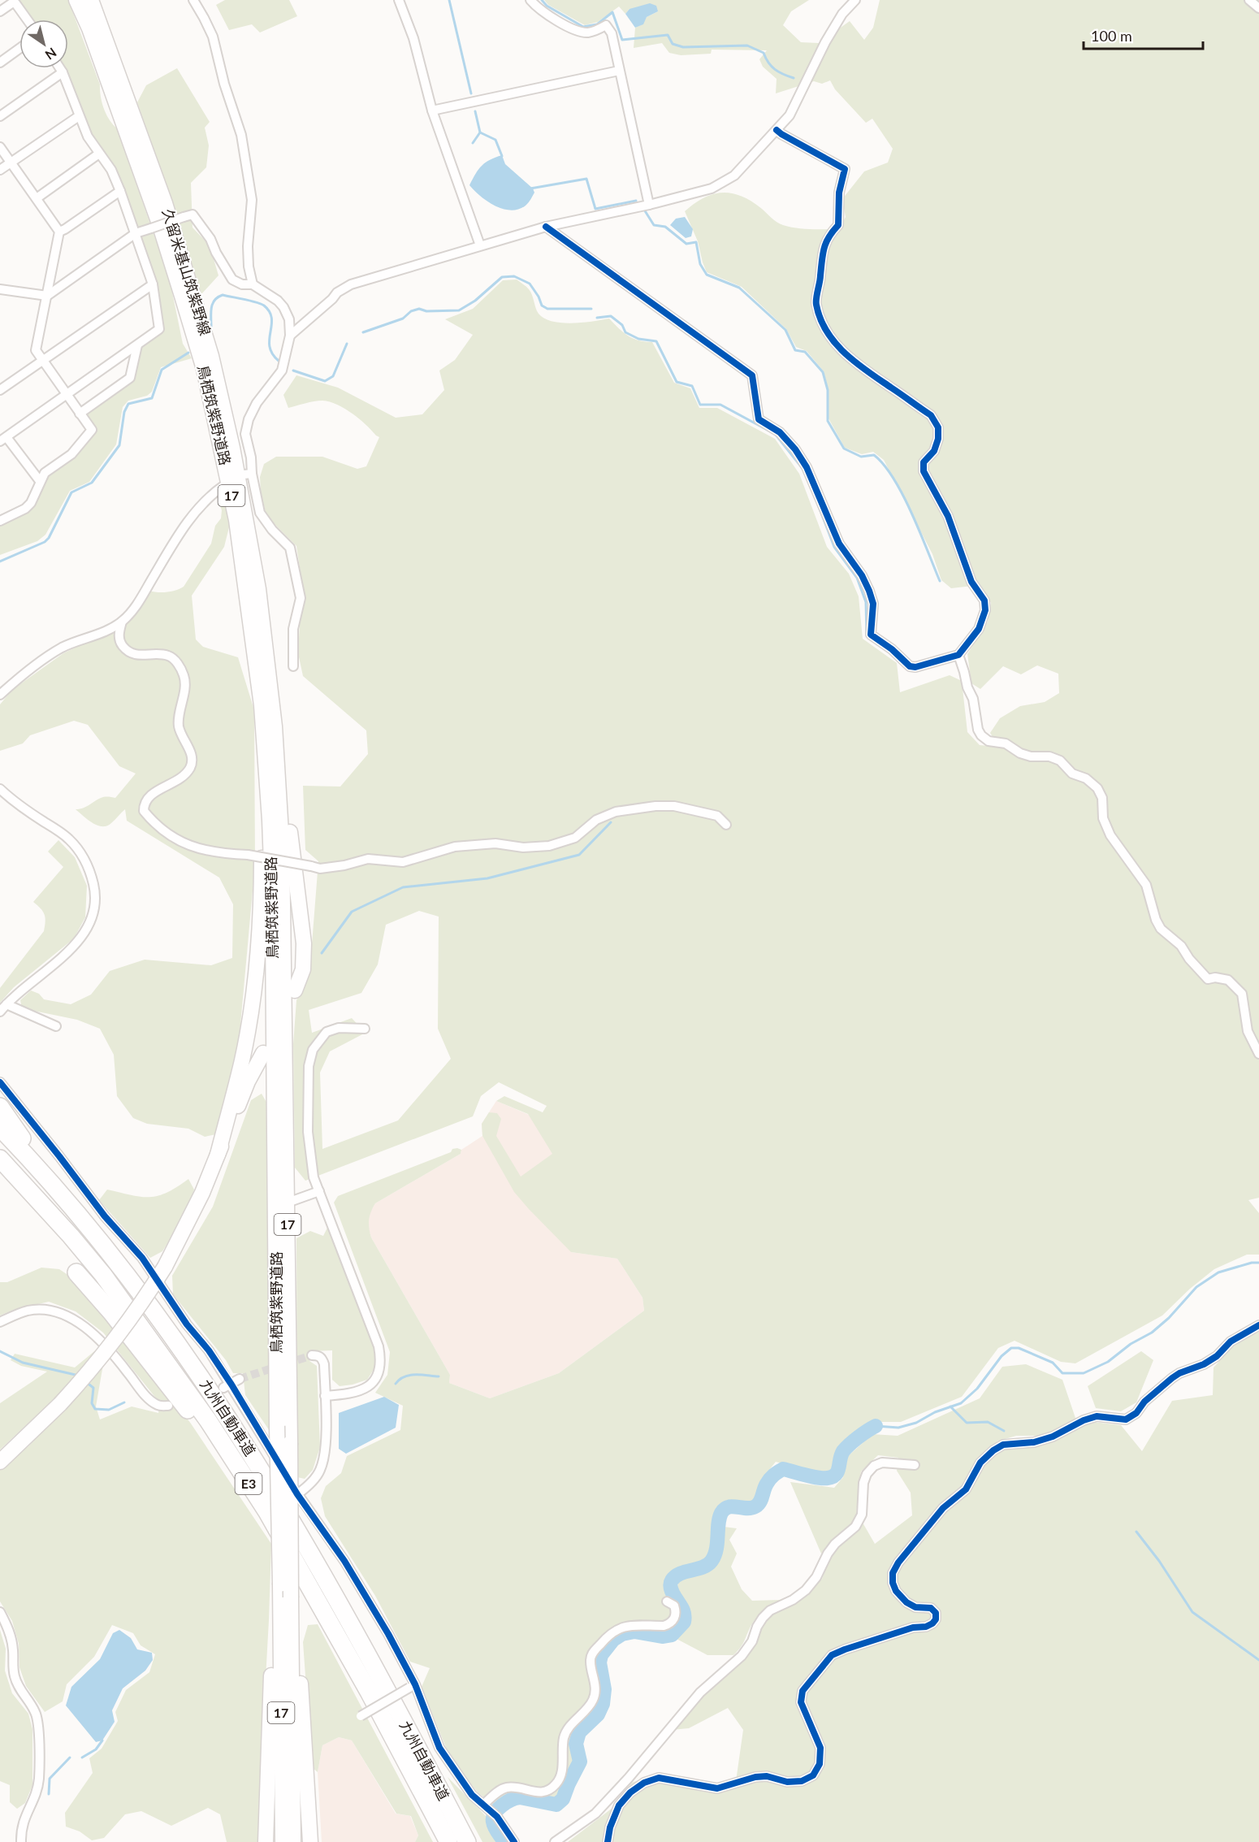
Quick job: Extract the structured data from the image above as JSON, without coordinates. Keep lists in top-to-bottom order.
{
  "streets": {
    "highway": ["九州自動車道", "E3"],
    "main road": ["久留米基山筑紫野線", "鳥栖筑紫野道路", "17"]
  },
  "crossings": [
    ["久留米基山筑紫野線", "鳥栖筑紫野道路"],
    ["鳥栖筑紫野道路", "17"]
  ],
  "scale_bar": "100 m",
  "north": "bottom right"
}
